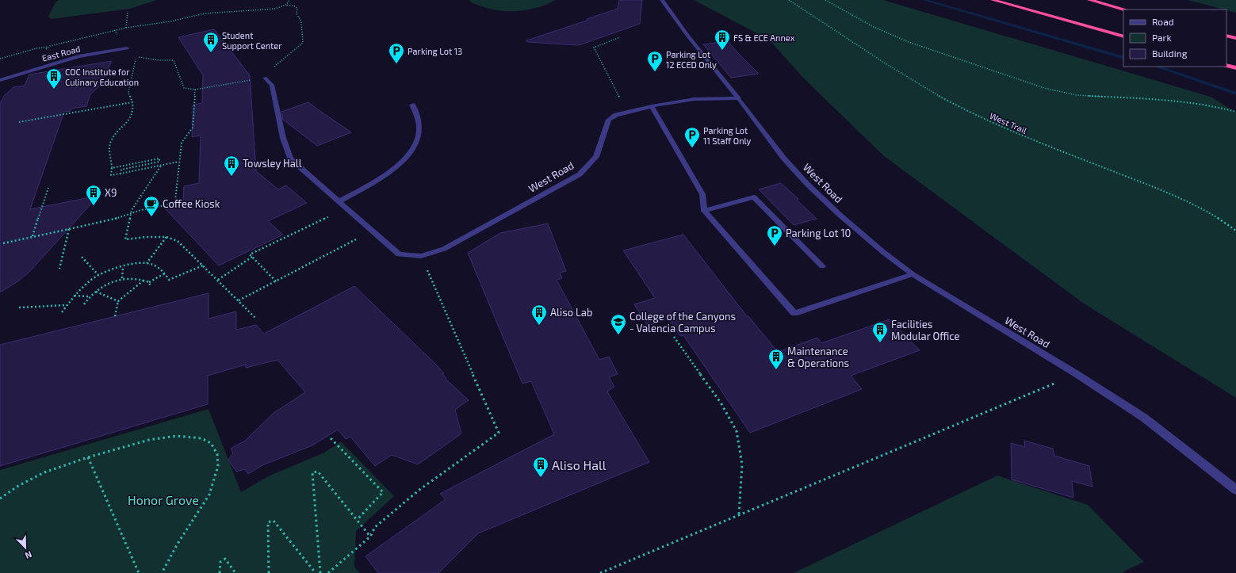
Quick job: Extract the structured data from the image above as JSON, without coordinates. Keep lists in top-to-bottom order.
{
  "streets": {
    "street": ["East Road", "West Road"],
    "path": ["West Trail"]
  },
  "parks": ["Honor Grove"],
  "places": {
    "building": [
      "FS & ECE Annex",
      "Student Support Center",
      "COC Institute for Culinary Education",
      "Towsley Hall",
      "X9",
      "Aliso Lab",
      "Facilities Modular Office",
      "Maintenance & Operations",
      "Aliso Hall"
    ],
    "parking": [
      "Parking Lot 13",
      "Parking Lot 12 ECED Only",
      "Parking Lot 11 Staff Only",
      "Parking Lot 10"
    ],
    "cafe": ["Coffee Kiosk"],
    "school or university": ["College of the Canyons - Valencia Campus"]
  },
  "legend": ["Road", "Park", "Building"],
  "north": "bottom right"
}
